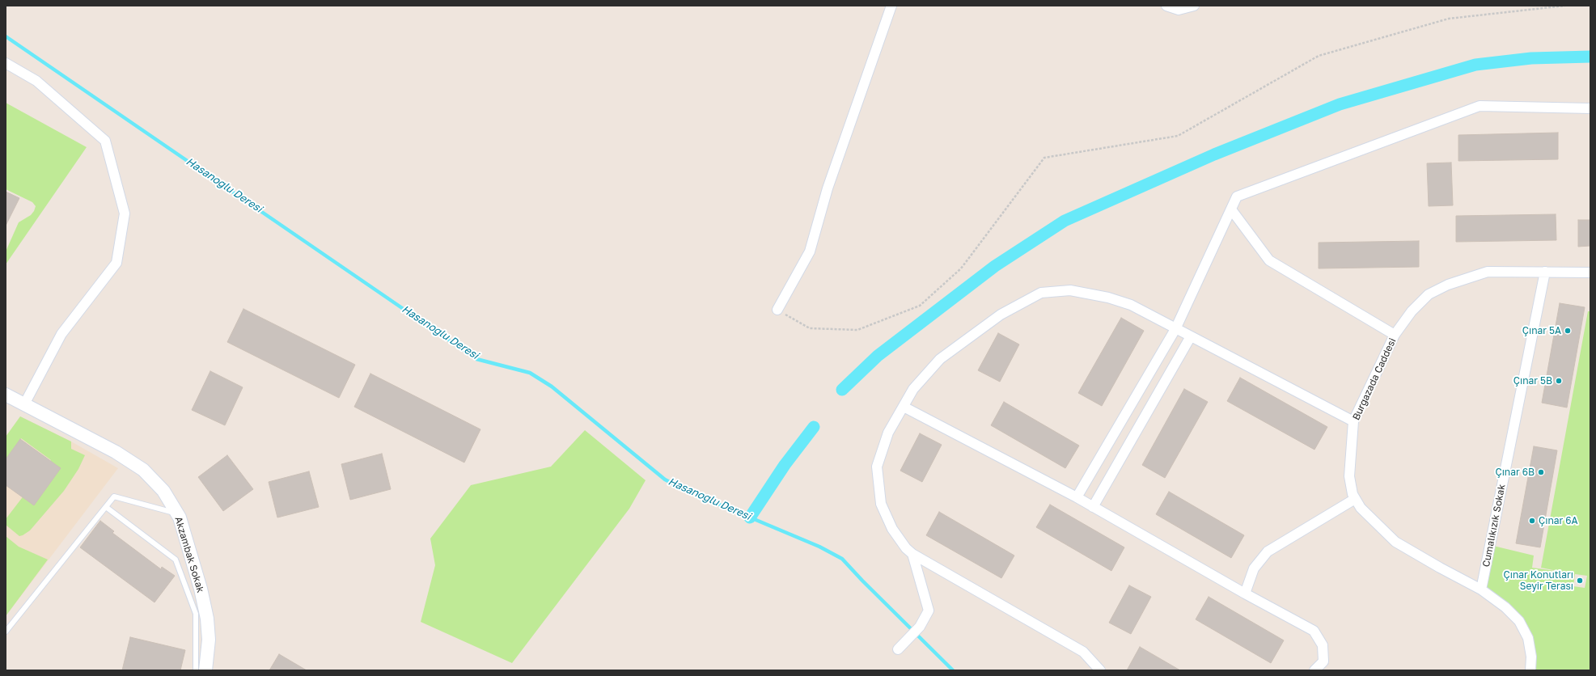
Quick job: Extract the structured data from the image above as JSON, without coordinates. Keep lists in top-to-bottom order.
{
  "streets": {
    "street": ["Burgazada Caddesi", "Cumalıkızık Sokak", "Akzambak Sokak"]
  },
  "crossings": [
    ["Burgazada Caddesi", "Cumalıkızık Sokak"]
  ],
  "water": ["Hasanoğlu Deresi"],
  "places": [
    "Çınar 5A",
    "Çınar 5B",
    "Çınar 6B",
    "Çınar 6A",
    "Çınar Konutları Seyir Terası"
  ]
}
